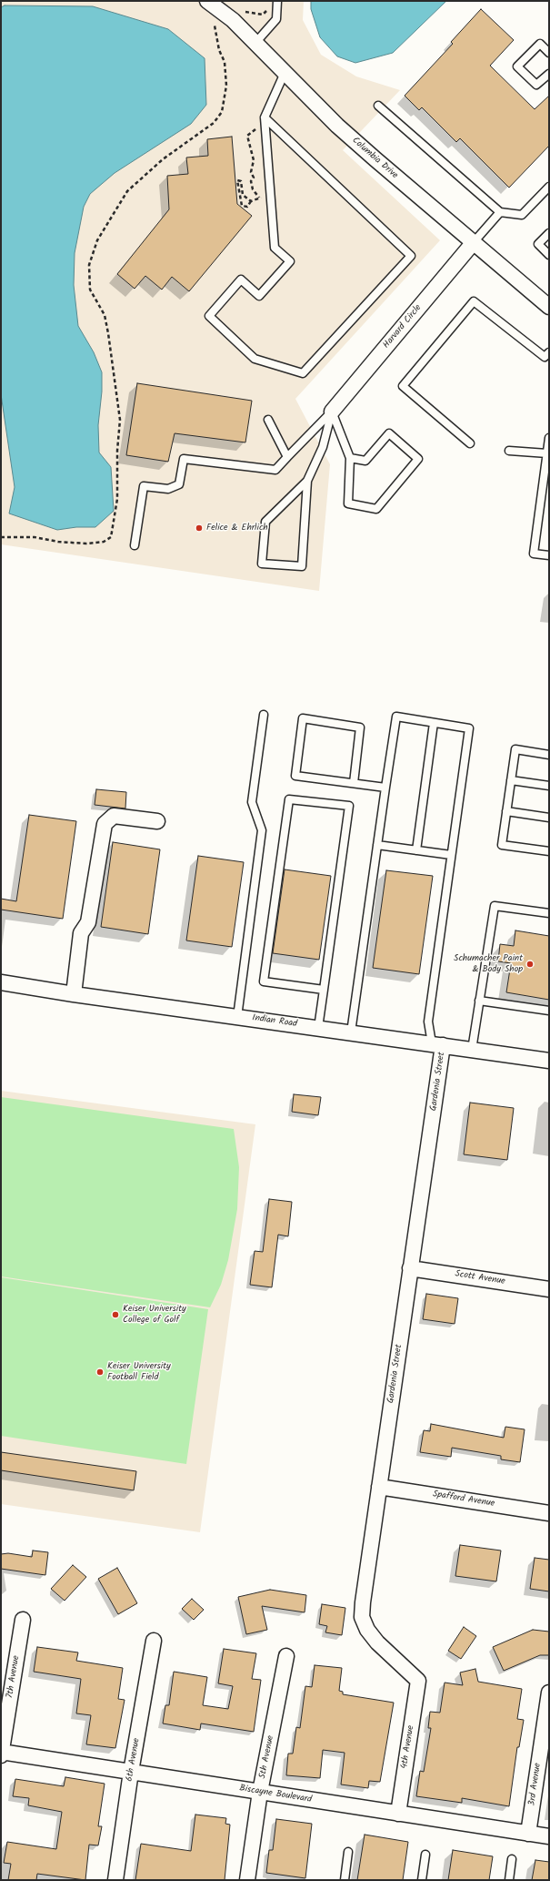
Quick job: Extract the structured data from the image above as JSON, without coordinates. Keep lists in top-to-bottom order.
{
  "streets": {
    "street": [
      "Columbia Drive",
      "Harvard Circle",
      "Indian Road",
      "Gardenia Street",
      "Scott Avenue",
      "Spafford Avenue",
      "7th Avenue",
      "4th Avenue",
      "5th Avenue",
      "6th Avenue",
      "3rd Avenue",
      "Biscayne Boulevard"
    ]
  },
  "crossings": [
    ["Columbia Drive", "Harvard Circle"],
    ["Indian Road", "Gardenia Street"],
    ["Gardenia Street", "Scott Avenue"],
    ["Gardenia Street", "Spafford Avenue"],
    ["Gardenia Street", "4th Avenue"],
    ["7th Avenue", "Biscayne Boulevard"],
    ["4th Avenue", "Biscayne Boulevard"],
    ["5th Avenue", "Biscayne Boulevard"],
    ["6th Avenue", "Biscayne Boulevard"],
    ["3rd Avenue", "Biscayne Boulevard"]
  ],
  "places": [
    "Felice & Ehrlich",
    "Schumacher Paint & Body Shop",
    "Keiser University College of Golf",
    "Keiser University Football Field"
  ]
}
